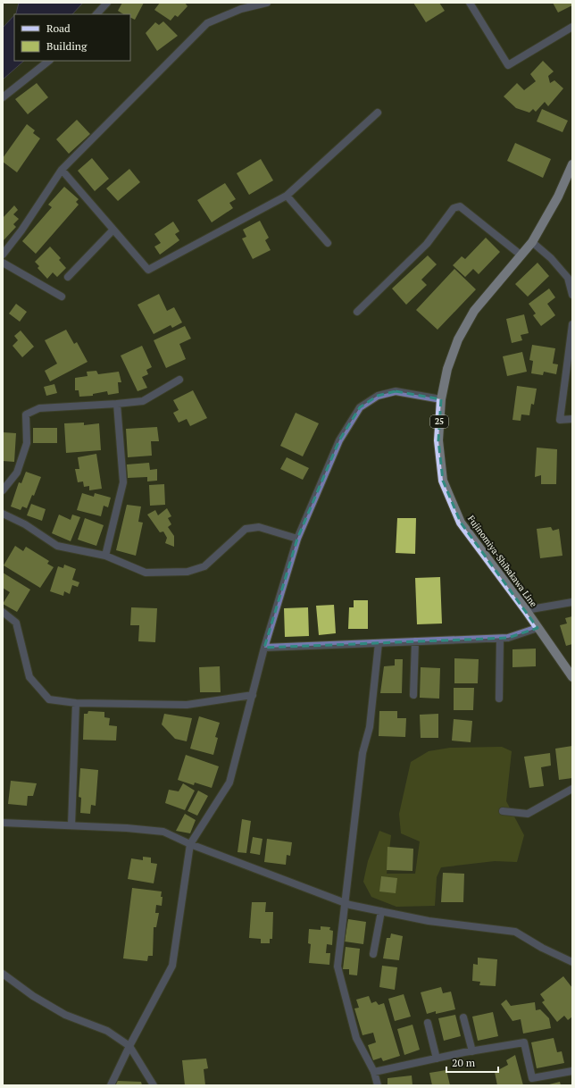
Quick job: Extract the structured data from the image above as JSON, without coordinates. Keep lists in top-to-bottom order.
{
  "streets": {
    "main road": ["25", "Fujinomiya-Shibakawa Line"]
  },
  "legend": ["Road", "Building"],
  "scale_bar": "20 m"
}
